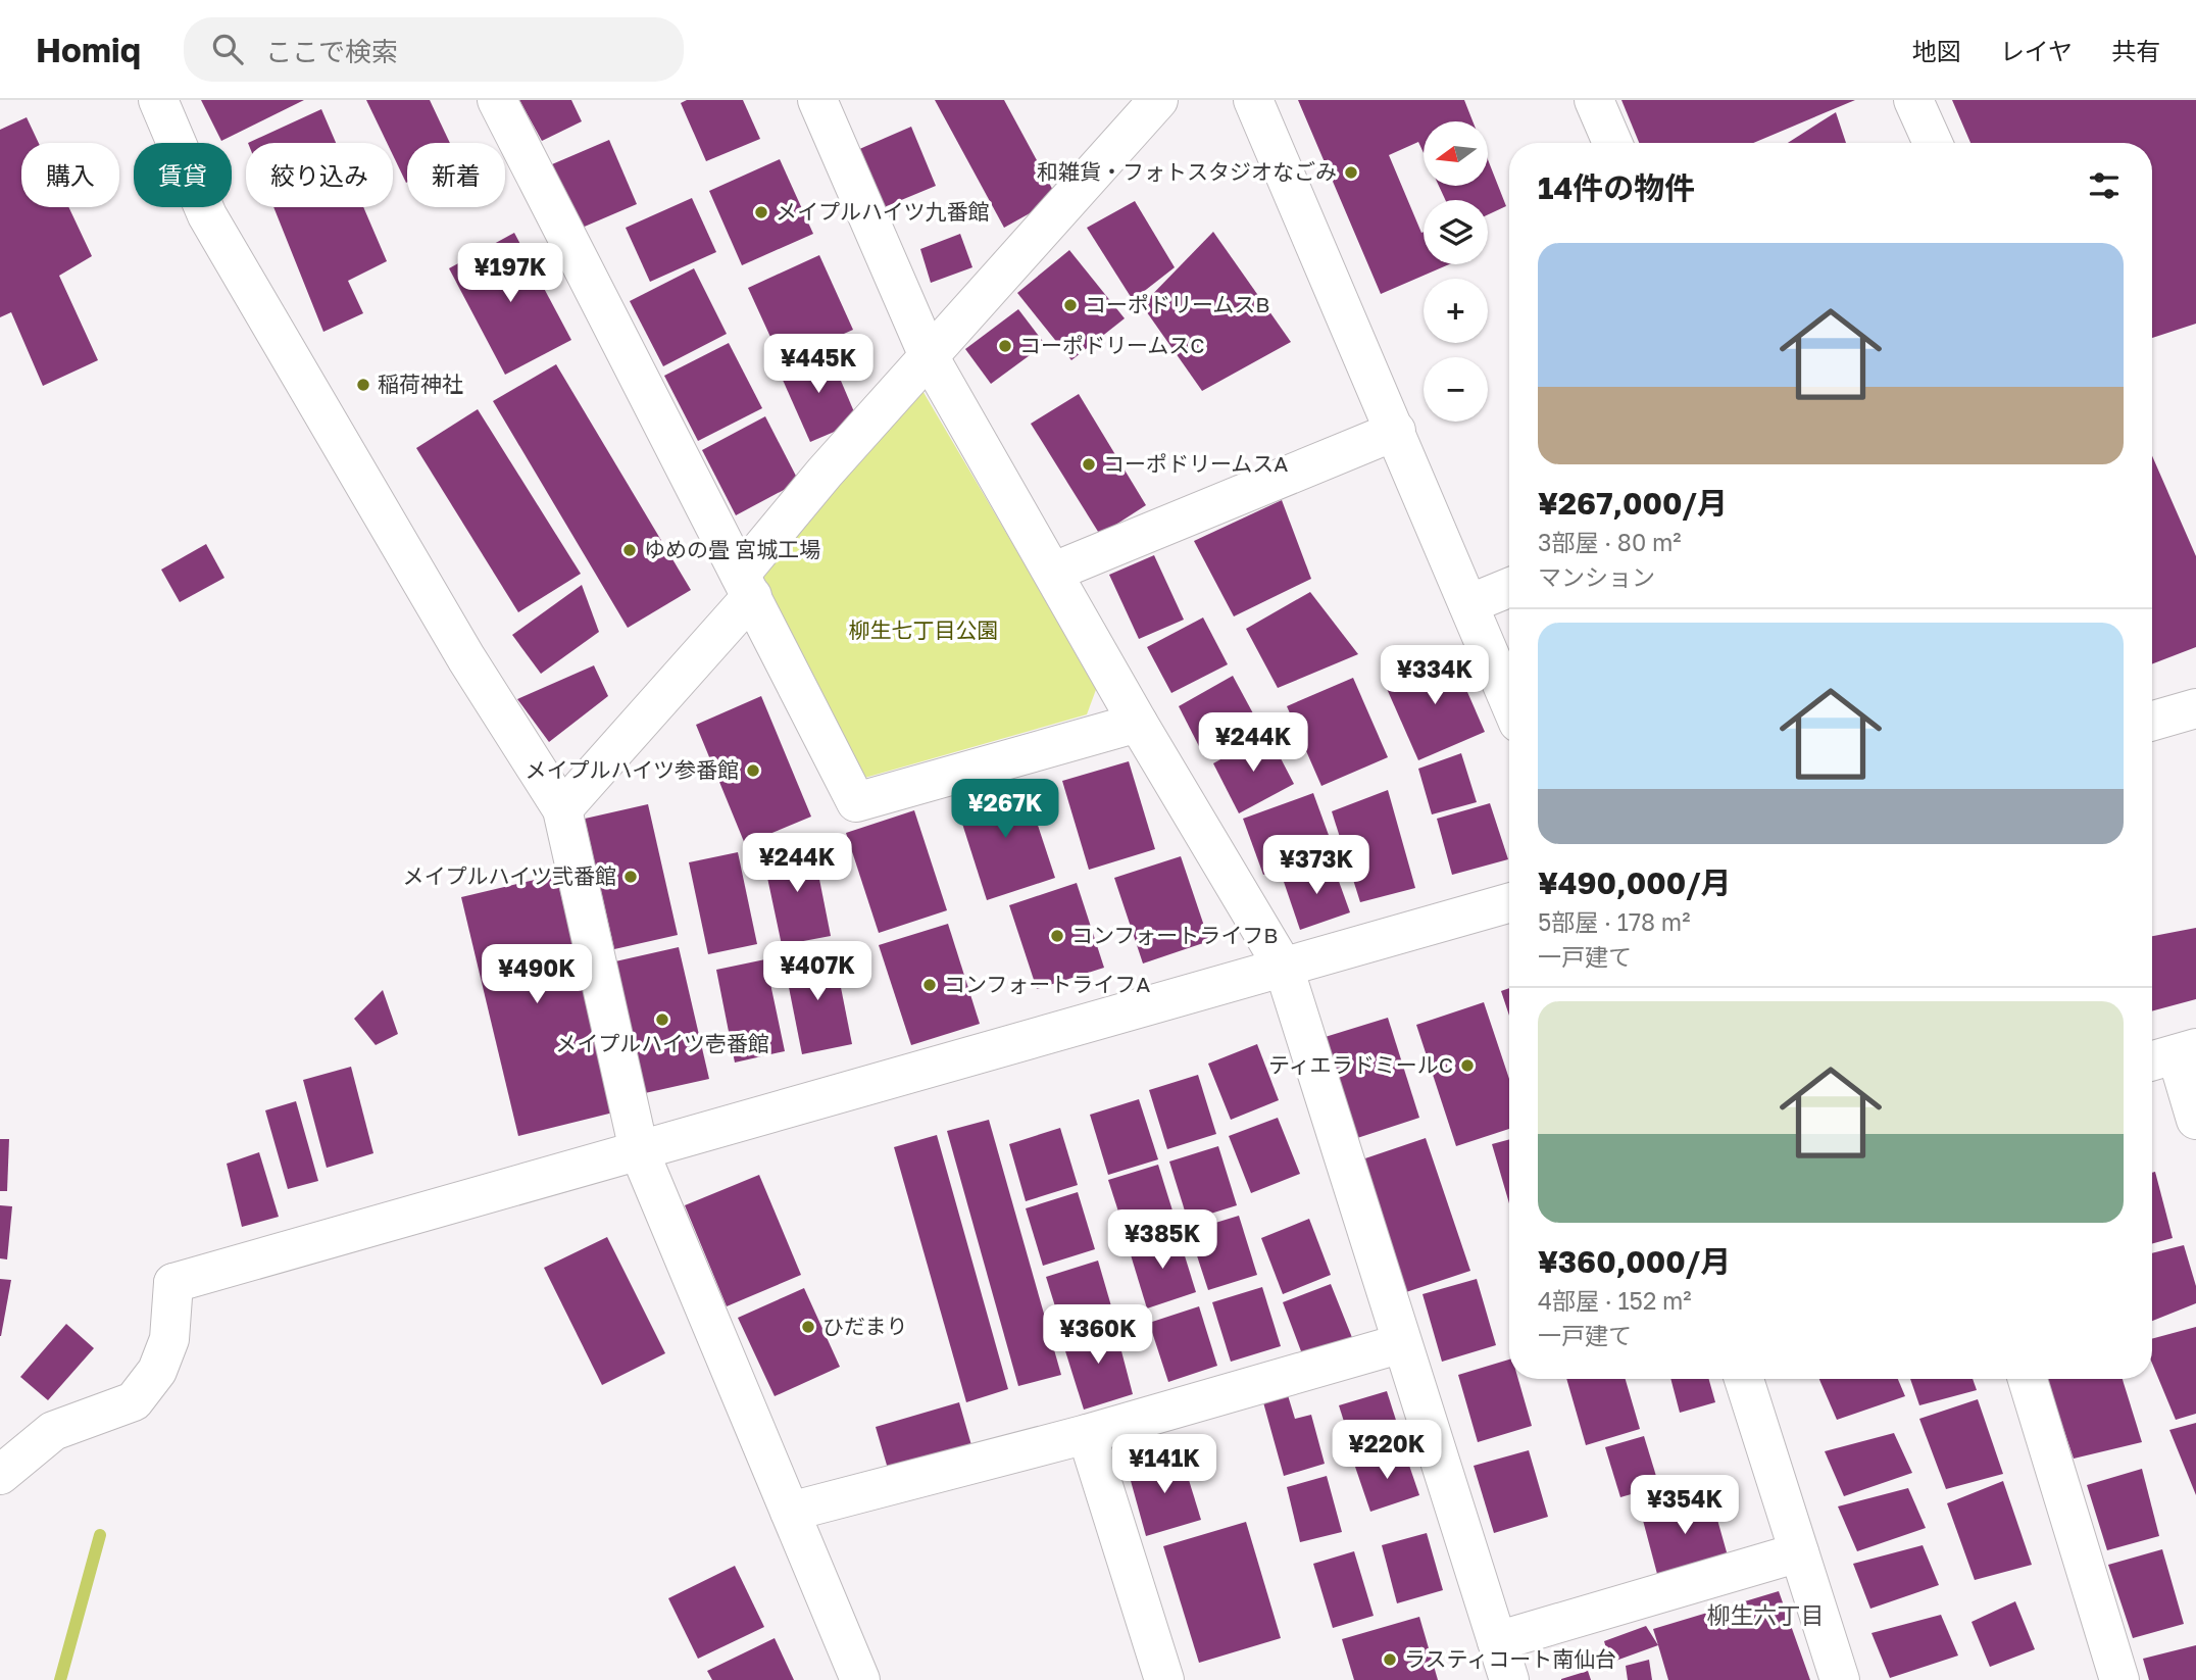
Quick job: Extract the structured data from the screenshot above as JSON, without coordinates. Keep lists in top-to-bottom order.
{
  "districts": ["柳生六丁目"],
  "parks": ["柳生七丁目公園"],
  "places": [
    "和雑貨・フォトスタジオなごみ",
    "メイプルハイツ九番館",
    "コーポドリームスB",
    "コーポドリームスC",
    "稲荷神社",
    "コーポドリームスA",
    "ゆめの畳 宮城工場",
    "メイプルハイツ参番館",
    "メイプルハイツ弐番館",
    "コンフォートライフB",
    "コンフォートライフA",
    "メイプルハイツ壱番館",
    "ティエラドミールC",
    "ひだまり",
    "ラスティコート南仙台"
  ],
  "north": "left",
  "page": {
    "header": "Homiq",
    "search": "ここで検索",
    "nav": ["地図", "レイヤ", "共有"],
    "map_buttons": ["+", "−"],
    "chip": [
      "購入",
      "賃貸",
      "絞り込み",
      "新着"
    ],
    "heading": "14件の物件",
    "list": [
      {
        "name": "¥267,000/月",
        "note": "3部屋 · 80 m² · マンション"
      },
      {
        "name": "¥490,000/月",
        "note": "5部屋 · 178 m² · 一戸建て"
      },
      {
        "name": "¥360,000/月",
        "note": "4部屋 · 152 m² · 一戸建て"
      }
    ],
    "price": [
      "¥197K",
      "¥445K",
      "¥334K",
      "¥244K",
      "¥267K",
      "¥244K",
      "¥373K",
      "¥407K",
      "¥490K",
      "¥385K",
      "¥360K",
      "¥220K",
      "¥141K",
      "¥354K"
    ]
  }
}
